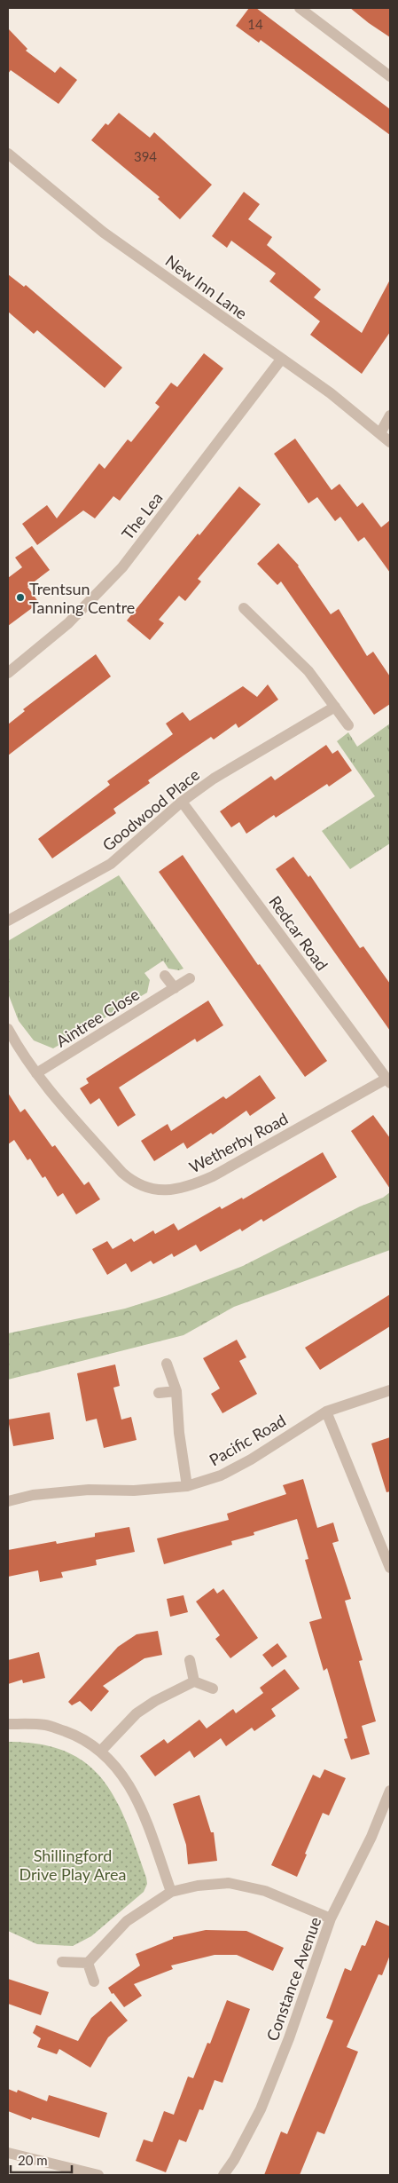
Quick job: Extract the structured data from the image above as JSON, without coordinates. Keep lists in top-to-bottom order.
{
  "streets": {
    "street": [
      "New Inn Lane",
      "The Lea",
      "Goodwood Place",
      "Redcar Road",
      "Aintree Close",
      "Wetherby Road",
      "Pacific Road",
      "Constance Avenue"
    ]
  },
  "crossings": [
    ["New Inn Lane", "The Lea"],
    ["Goodwood Place", "Redcar Road"],
    ["Redcar Road", "Wetherby Road"],
    ["Aintree Close", "Wetherby Road"]
  ],
  "parks": ["Shillingford Drive Play Area"],
  "places": ["Trentsun Tanning Centre"],
  "house_numbers": ["14", "394"],
  "scale_bar": "20 m"
}
